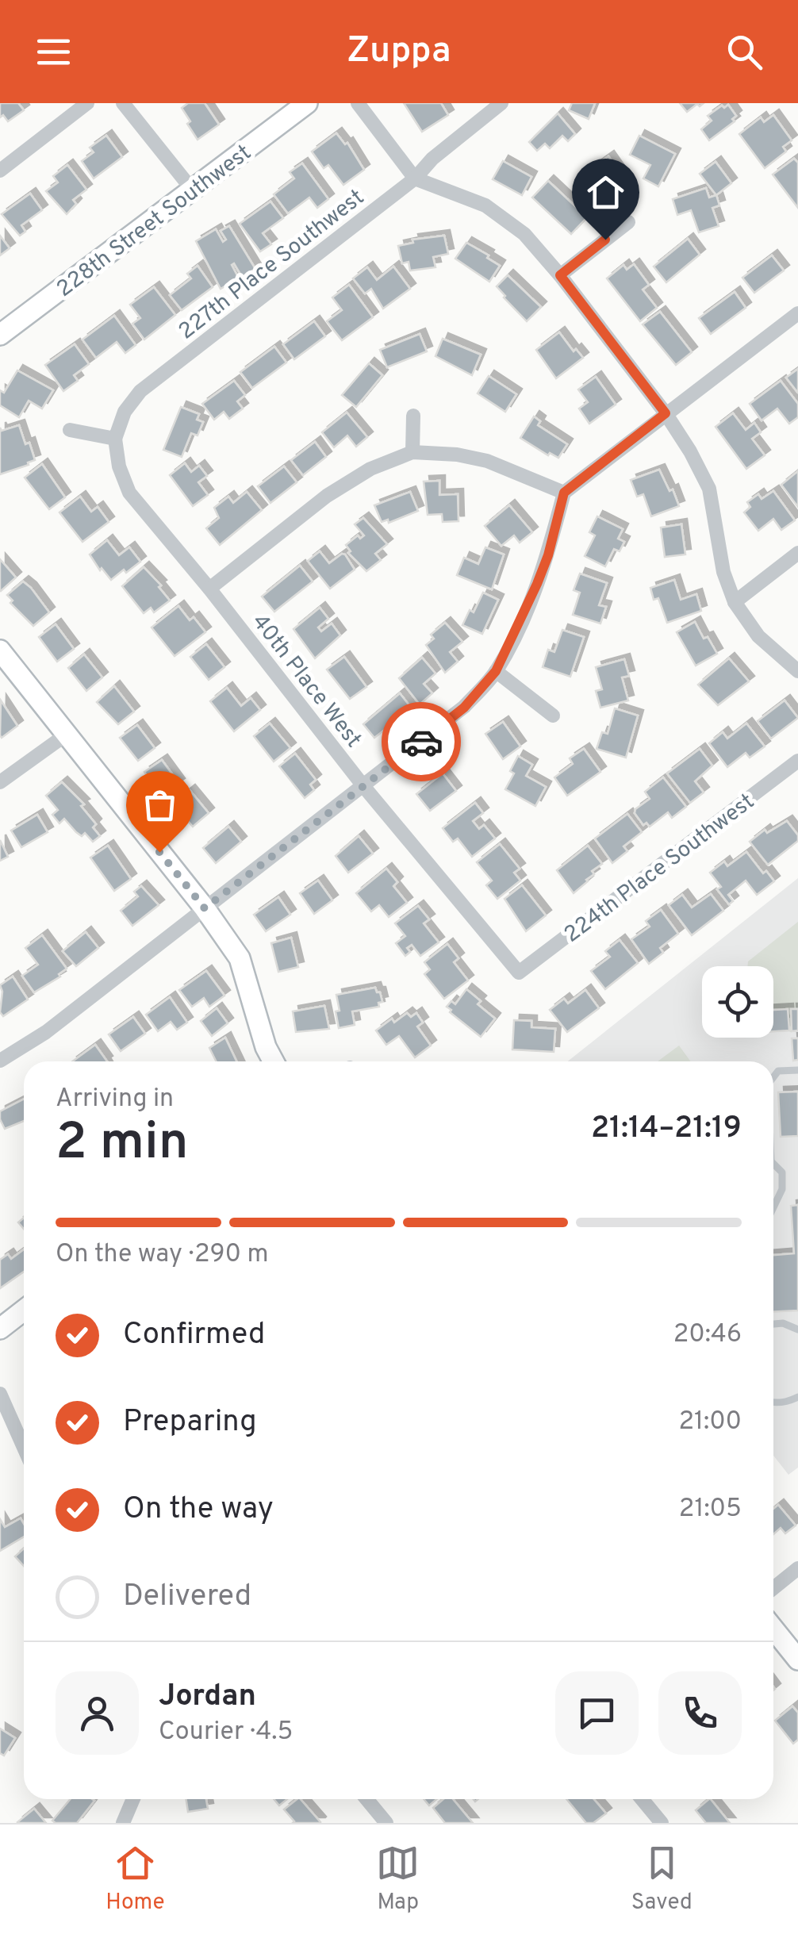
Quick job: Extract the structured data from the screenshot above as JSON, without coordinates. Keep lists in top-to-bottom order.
{
  "streets": {
    "street": [
      "228th Street Southwest",
      "227th Place Southwest",
      "40th Place West",
      "224th Place Southwest"
    ]
  },
  "crossings": [
    ["227th Place Southwest", "40th Place West"],
    ["40th Place West", "224th Place Southwest"]
  ],
  "page": {
    "header": "Zuppa",
    "heading": ["2 min", "Arriving in", "21:14–21:19"],
    "panel": ["Jordan", "Courier · 4.5"],
    "bar": "On the way · 290 m",
    "list": [
      ["Confirmed", "20:46"],
      ["Preparing", "21:00"],
      ["On the way", "21:05"],
      "Delivered"
    ],
    "tabs": ["Home", "Map", "Saved"]
  }
}
